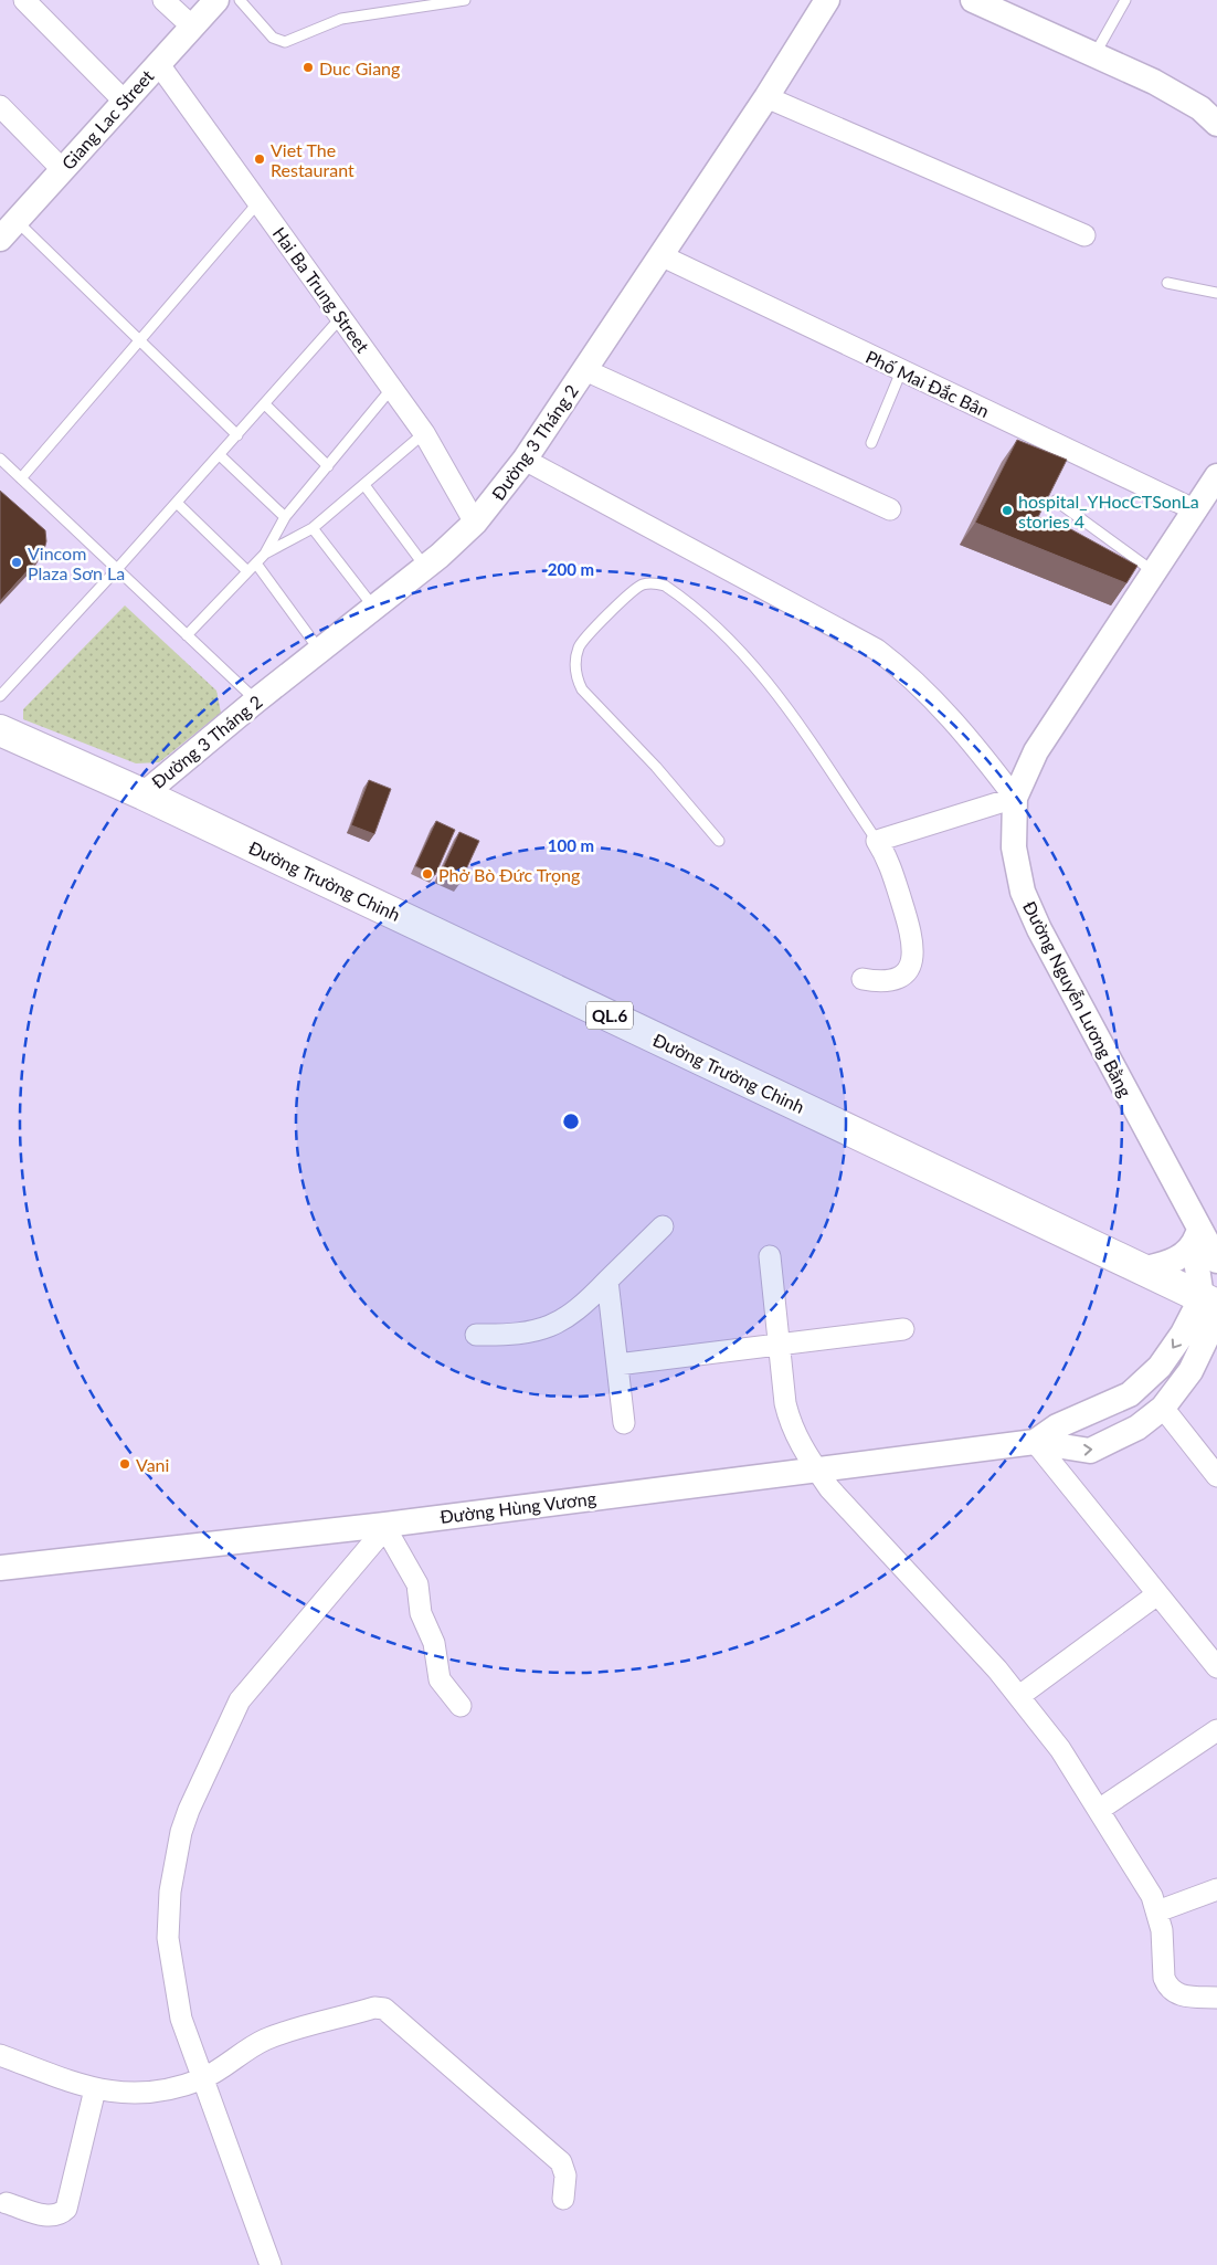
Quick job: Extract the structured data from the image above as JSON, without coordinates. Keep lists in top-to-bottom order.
{
  "streets": {
    "main road": ["Đường Trường Chinh", "QL.6"],
    "street": [
      "Giang Lac Street",
      "Hai Ba Trung Street",
      "Phố Mai Đắc Bân",
      "Đường 3 Tháng 2",
      "Đường Nguyễn Lương Bằng",
      "Đường Hùng Vương"
    ]
  },
  "crossings": [
    ["Giang Lac Street", "Hai Ba Trung Street"],
    ["Hai Ba Trung Street", "Đường 3 Tháng 2"],
    ["Phố Mai Đắc Bân", "Đường 3 Tháng 2"],
    ["Phố Mai Đắc Bân", "Đường Nguyễn Lương Bằng"],
    ["Đường 3 Tháng 2", "Đường Trường Chinh"],
    ["Đường Trường Chinh", "Đường Hùng Vương"]
  ],
  "places": [
    "Duc Giang",
    "Viet The Restaurant",
    "hospital_YHocCTSonLa stories 4",
    "Vincom Plaza Sơn La",
    "Phở Bò Đức Trọng",
    "Vani"
  ],
  "rings": ["200 m", "100 m"]
}
